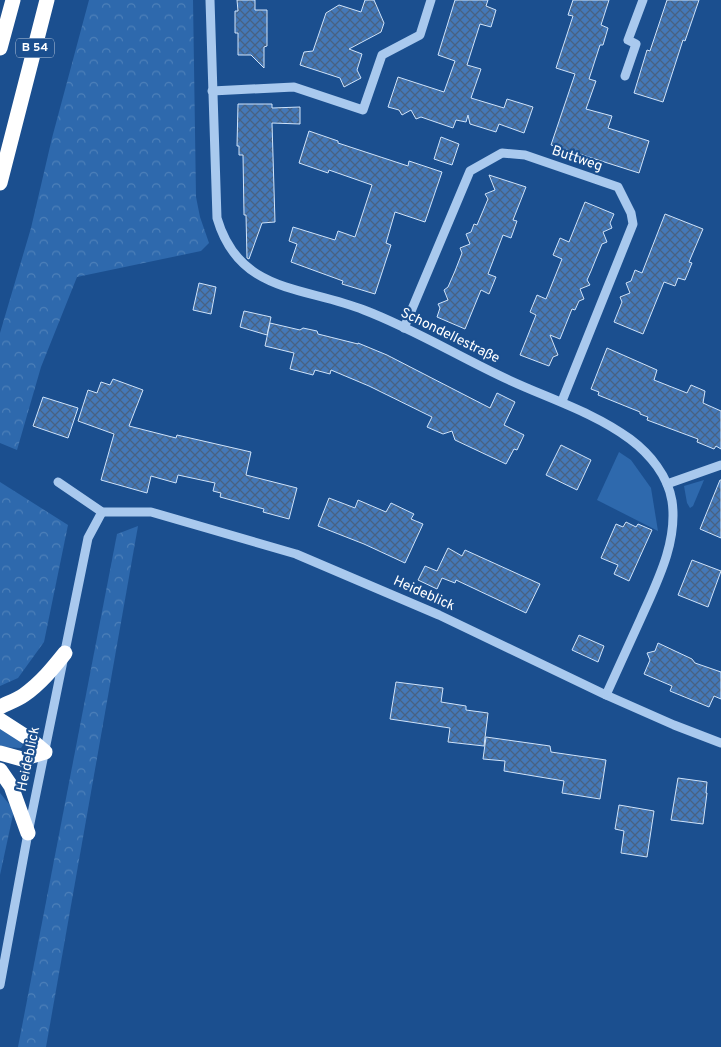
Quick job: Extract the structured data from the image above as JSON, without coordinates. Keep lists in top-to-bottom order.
{
  "streets": {
    "highway": ["B 54"],
    "street": ["Buttweg", "Schondellestraße", "Heideblick"]
  },
  "crossings": [
    ["Buttweg", "Schondellestraße"],
    ["Schondellestraße", "Heideblick"]
  ]
}
